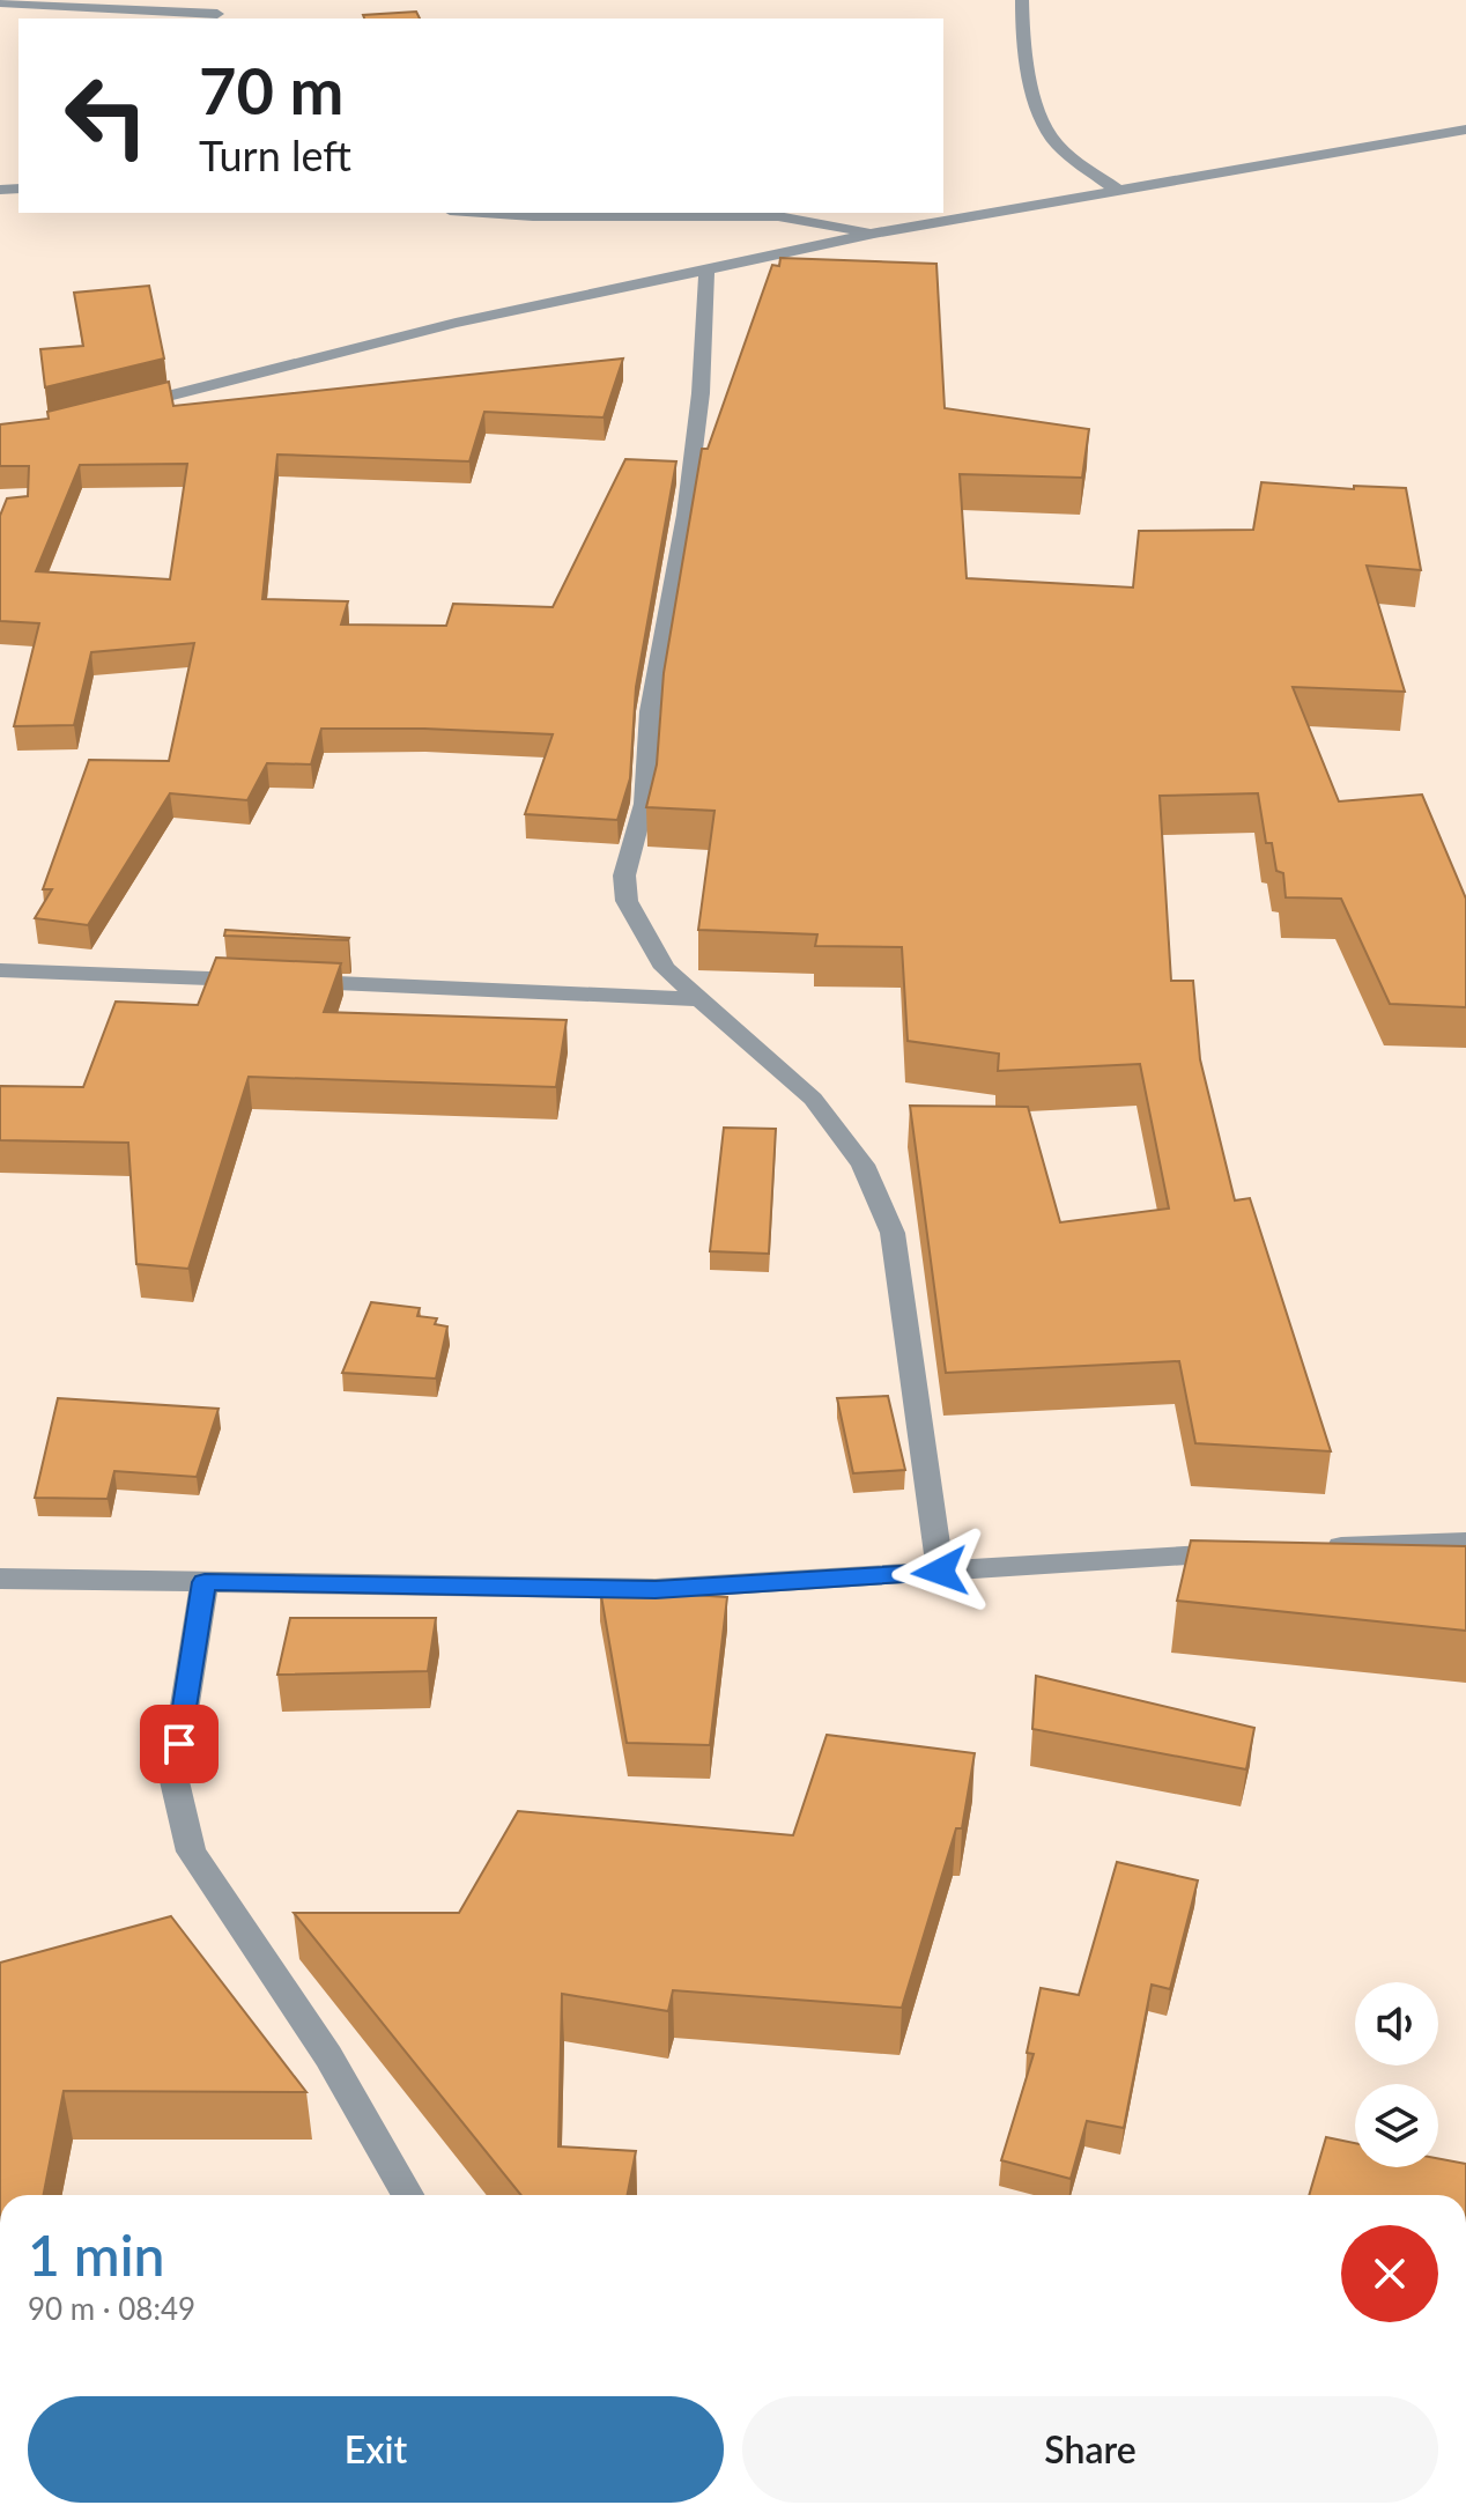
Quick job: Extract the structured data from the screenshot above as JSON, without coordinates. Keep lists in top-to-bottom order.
{
  "page": {
    "turn": ["70 m", "Turn left"],
    "heading": ["1 min", "90 m · 08:49"],
    "buttons": ["Exit", "Share"]
  }
}
